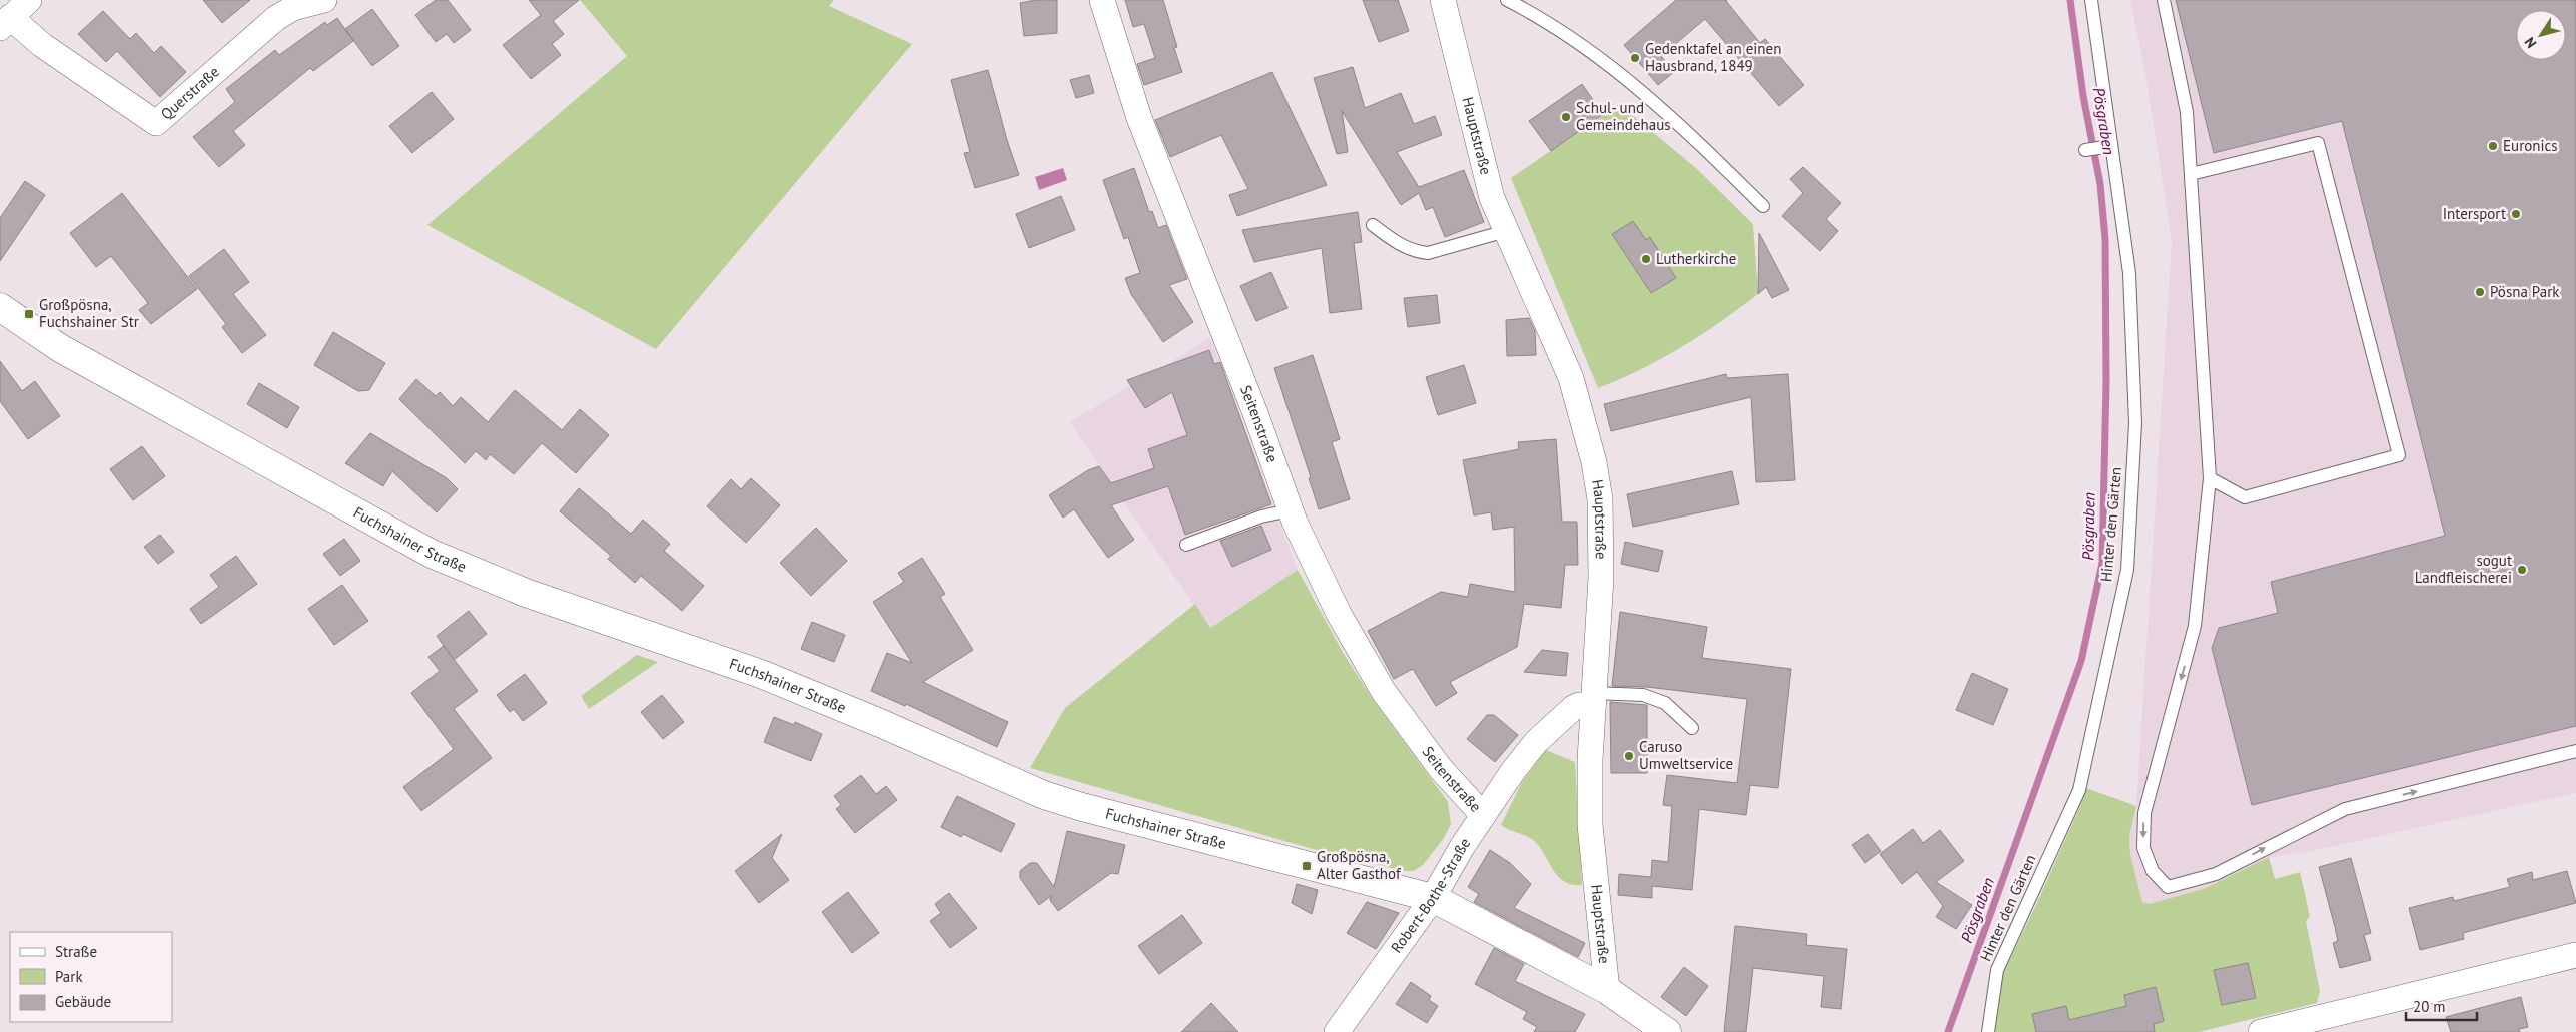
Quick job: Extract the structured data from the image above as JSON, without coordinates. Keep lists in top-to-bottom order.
{
  "streets": {
    "street": [
      "Querstraße",
      "Hauptstraße",
      "Seitenstraße",
      "Fuchshainer Straße",
      "Robert-Bothe-Straße"
    ],
    "lane": ["Hinter den Gärten"]
  },
  "crossings": [
    ["Hauptstraße", "Fuchshainer Straße"],
    ["Hauptstraße", "Robert-Bothe-Straße"],
    ["Seitenstraße", "Robert-Bothe-Straße"],
    ["Fuchshainer Straße", "Robert-Bothe-Straße"]
  ],
  "water": ["Pösgraben"],
  "places": {
    "other": [
      "Gedenktafel an einen Hausbrand, 1849",
      "Schul- und Gemeindehaus",
      "Euronics",
      "Intersport",
      "Lutherkirche",
      "Pösna Park",
      "sogut Landfleischerei",
      "Caruso Umweltservice"
    ],
    "transit": ["Großpösna, Fuchshainer Str", "Großpösna, Alter Gasthof"]
  },
  "legend": ["Straße", "Park", "Gebäude"],
  "scale_bar": "20 m",
  "north": "bottom left"
}
